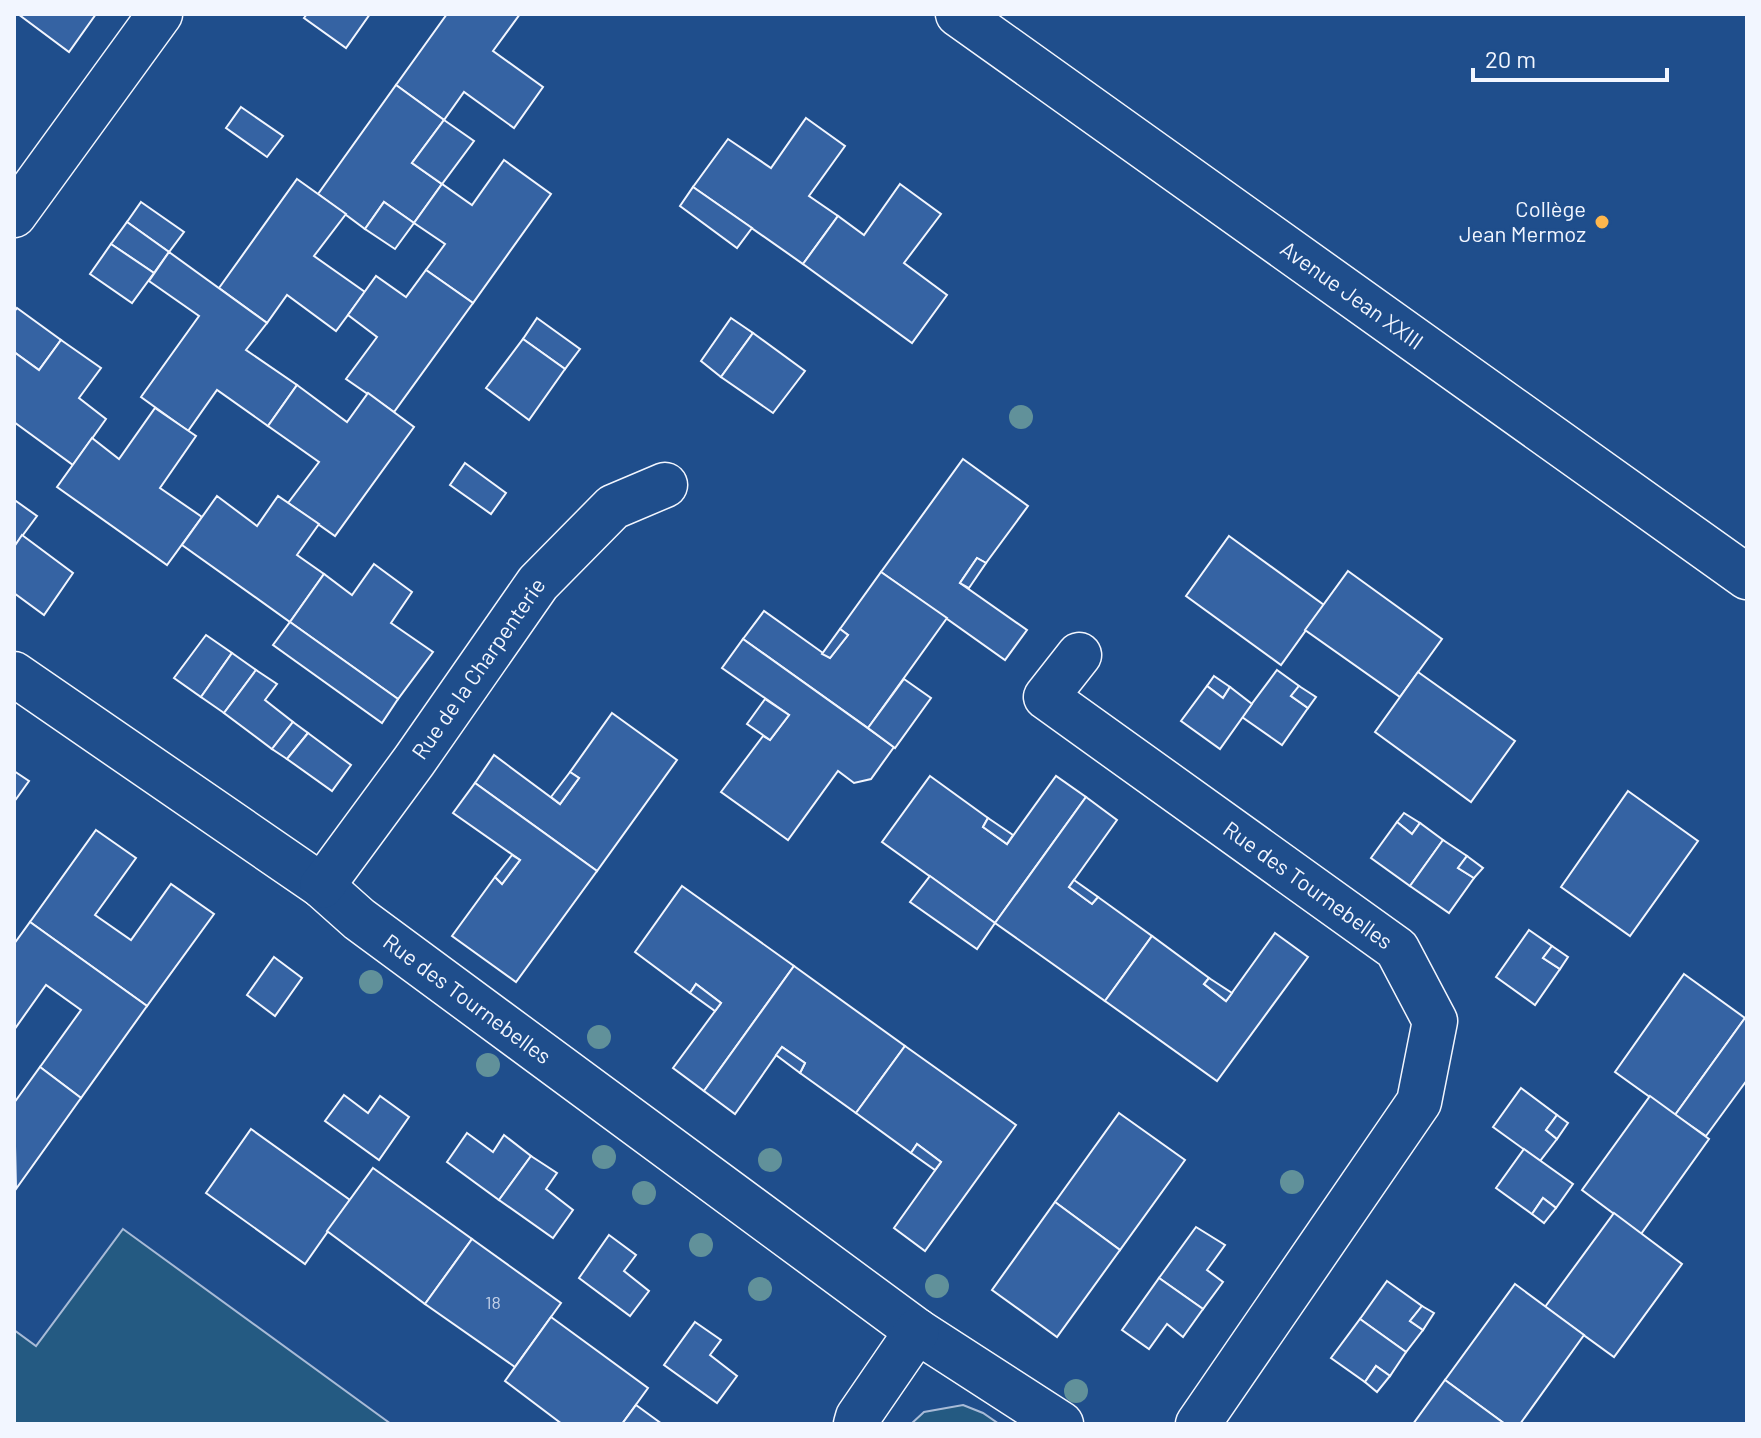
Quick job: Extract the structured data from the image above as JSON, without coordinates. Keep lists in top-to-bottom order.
{
  "streets": {
    "street": ["Avenue Jean XXIII", "Rue de la Charpenterie", "Rue des Tournebelles"]
  },
  "crossings": [
    ["Rue de la Charpenterie", "Rue des Tournebelles"]
  ],
  "places": ["Collège Jean Mermoz"],
  "house_numbers": ["18"],
  "scale_bar": "20 m"
}
